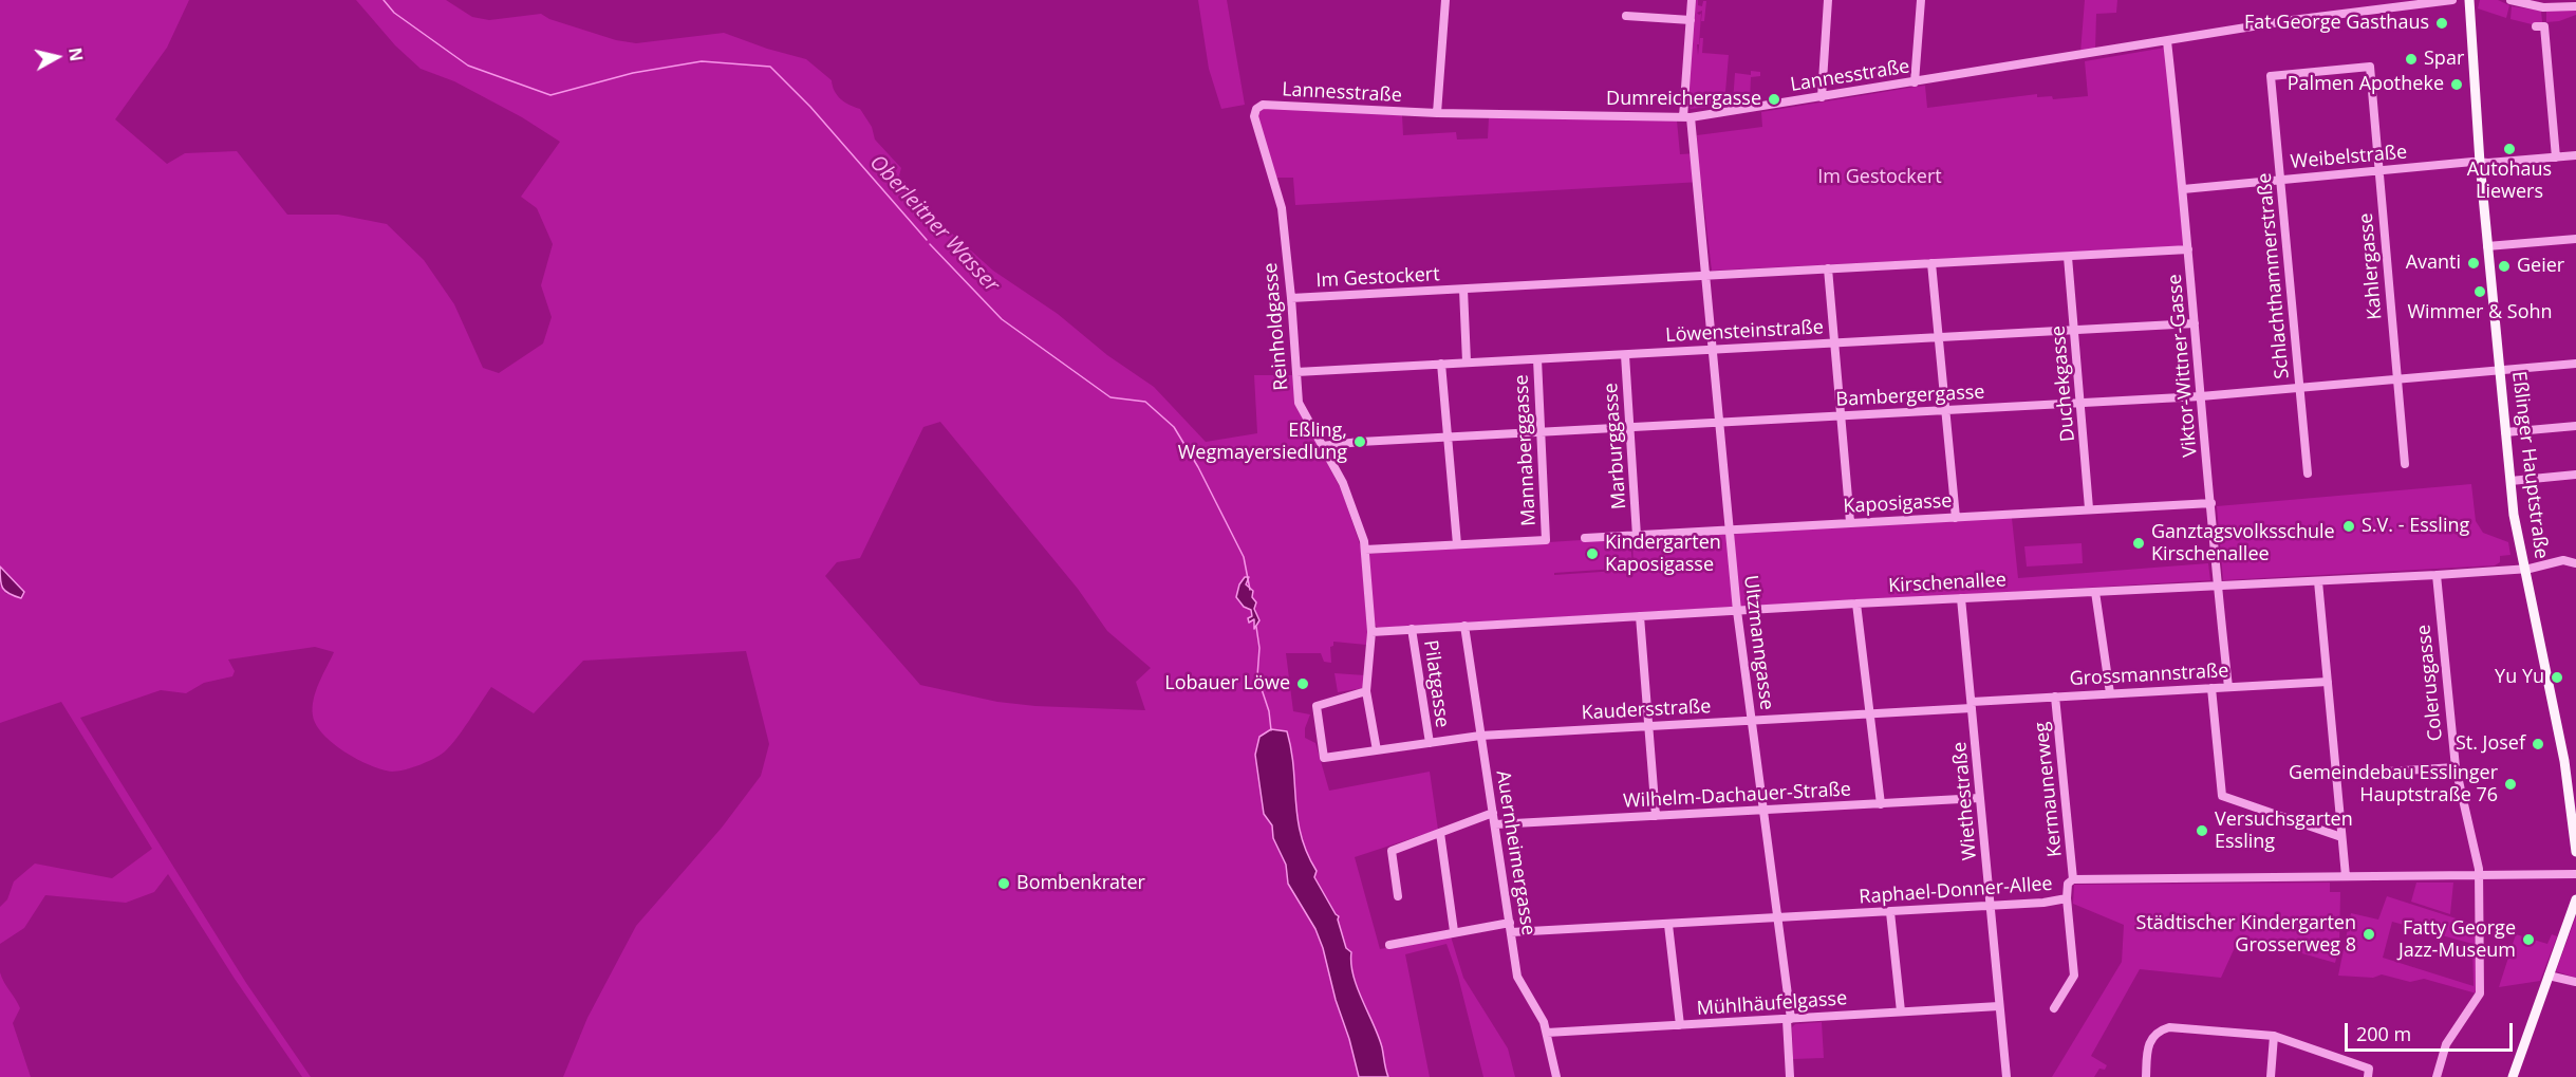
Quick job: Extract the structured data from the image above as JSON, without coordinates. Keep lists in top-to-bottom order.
{
  "streets": {
    "main road": ["Eßlinger Hauptstraße"],
    "street": [
      "Lannesstraße",
      "Weibelstraße",
      "Kahlergasse",
      "Schlachthammerstraße",
      "Im Gestockert",
      "Reinholdgasse",
      "Löwensteinstraße",
      "Viktor-Wittner-Gasse",
      "Duchekgasse",
      "Bambergergasse",
      "Marburggasse",
      "Mannaberggasse",
      "Kaposigasse",
      "Kirschenallee",
      "Ultzmanngasse",
      "Grossmannstraße",
      "Colerusgasse",
      "Pilatgasse",
      "Kaudersstraße",
      "Kermaunerweg",
      "Wilhelm-Dachauer-Straße",
      "Wiethestraße",
      "Auernheimergasse",
      "Raphael-Donner-Allee",
      "Mühlhäufelgasse"
    ]
  },
  "crossings": [
    ["Lannesstraße", "Reinholdgasse"],
    ["Lannesstraße", "Viktor-Wittner-Gasse"],
    ["Lannesstraße", "Ultzmanngasse"],
    ["Weibelstraße", "Kahlergasse"],
    ["Weibelstraße", "Schlachthammerstraße"],
    ["Weibelstraße", "Viktor-Wittner-Gasse"],
    ["Weibelstraße", "Eßlinger Hauptstraße"],
    ["Kahlergasse", "Schlachthammerstraße"],
    ["Kahlergasse", "Bambergergasse"],
    ["Schlachthammerstraße", "Bambergergasse"],
    ["Im Gestockert", "Reinholdgasse"],
    ["Im Gestockert", "Viktor-Wittner-Gasse"],
    ["Im Gestockert", "Duchekgasse"],
    ["Im Gestockert", "Ultzmanngasse"],
    ["Reinholdgasse", "Löwensteinstraße"],
    ["Reinholdgasse", "Bambergergasse"],
    ["Reinholdgasse", "Kirschenallee"],
    ["Reinholdgasse", "Kaudersstraße"],
    ["Löwensteinstraße", "Viktor-Wittner-Gasse"],
    ["Löwensteinstraße", "Duchekgasse"],
    ["Löwensteinstraße", "Marburggasse"],
    ["Löwensteinstraße", "Mannaberggasse"],
    ["Löwensteinstraße", "Ultzmanngasse"],
    ["Viktor-Wittner-Gasse", "Bambergergasse"],
    ["Viktor-Wittner-Gasse", "Kaposigasse"],
    ["Viktor-Wittner-Gasse", "Kirschenallee"],
    ["Viktor-Wittner-Gasse", "Grossmannstraße"],
    ["Duchekgasse", "Bambergergasse"],
    ["Duchekgasse", "Kaposigasse"],
    ["Bambergergasse", "Marburggasse"],
    ["Bambergergasse", "Mannaberggasse"],
    ["Bambergergasse", "Eßlinger Hauptstraße"],
    ["Bambergergasse", "Ultzmanngasse"],
    ["Marburggasse", "Kaposigasse"],
    ["Eßlinger Hauptstraße", "Kirschenallee"],
    ["Kaposigasse", "Ultzmanngasse"],
    ["Kirschenallee", "Ultzmanngasse"],
    ["Kirschenallee", "Colerusgasse"],
    ["Kirschenallee", "Pilatgasse"],
    ["Kirschenallee", "Wiethestraße"],
    ["Kirschenallee", "Auernheimergasse"],
    ["Ultzmanngasse", "Kaudersstraße"],
    ["Ultzmanngasse", "Wilhelm-Dachauer-Straße"],
    ["Ultzmanngasse", "Raphael-Donner-Allee"],
    ["Ultzmanngasse", "Mühlhäufelgasse"],
    ["Grossmannstraße", "Kaudersstraße"],
    ["Grossmannstraße", "Kermaunerweg"],
    ["Grossmannstraße", "Wiethestraße"],
    ["Colerusgasse", "Raphael-Donner-Allee"],
    ["Pilatgasse", "Kaudersstraße"],
    ["Kaudersstraße", "Wiethestraße"],
    ["Kaudersstraße", "Auernheimergasse"],
    ["Kermaunerweg", "Raphael-Donner-Allee"],
    ["Wilhelm-Dachauer-Straße", "Wiethestraße"],
    ["Wilhelm-Dachauer-Straße", "Auernheimergasse"],
    ["Wiethestraße", "Raphael-Donner-Allee"],
    ["Wiethestraße", "Mühlhäufelgasse"],
    ["Auernheimergasse", "Raphael-Donner-Allee"],
    ["Auernheimergasse", "Mühlhäufelgasse"]
  ],
  "water": ["Oberleitner Wasser"],
  "parks": ["Im Gestockert"],
  "places": [
    "Fat George Gasthaus",
    "Spar",
    "Palmen Apotheke",
    "Dumreichergasse",
    "Autohaus Liewers",
    "Avanti",
    "Geier",
    "Wimmer & Sohn",
    "Eßling, Wegmayersiedlung",
    "S.V. - Essling",
    "Ganztagsvolksschule Kirschenallee",
    "Kindergarten Kaposigasse",
    "Yu Yu",
    "Lobauer Löwe",
    "St. Josef",
    "Gemeindebau Esslinger Hauptstraße 76",
    "Versuchsgarten Essling",
    "Bombenkrater",
    "Städtischer Kindergarten Grosserweg 8",
    "Fatty George Jazz-Museum"
  ],
  "scale_bar": "200 m",
  "north": "right"
}
